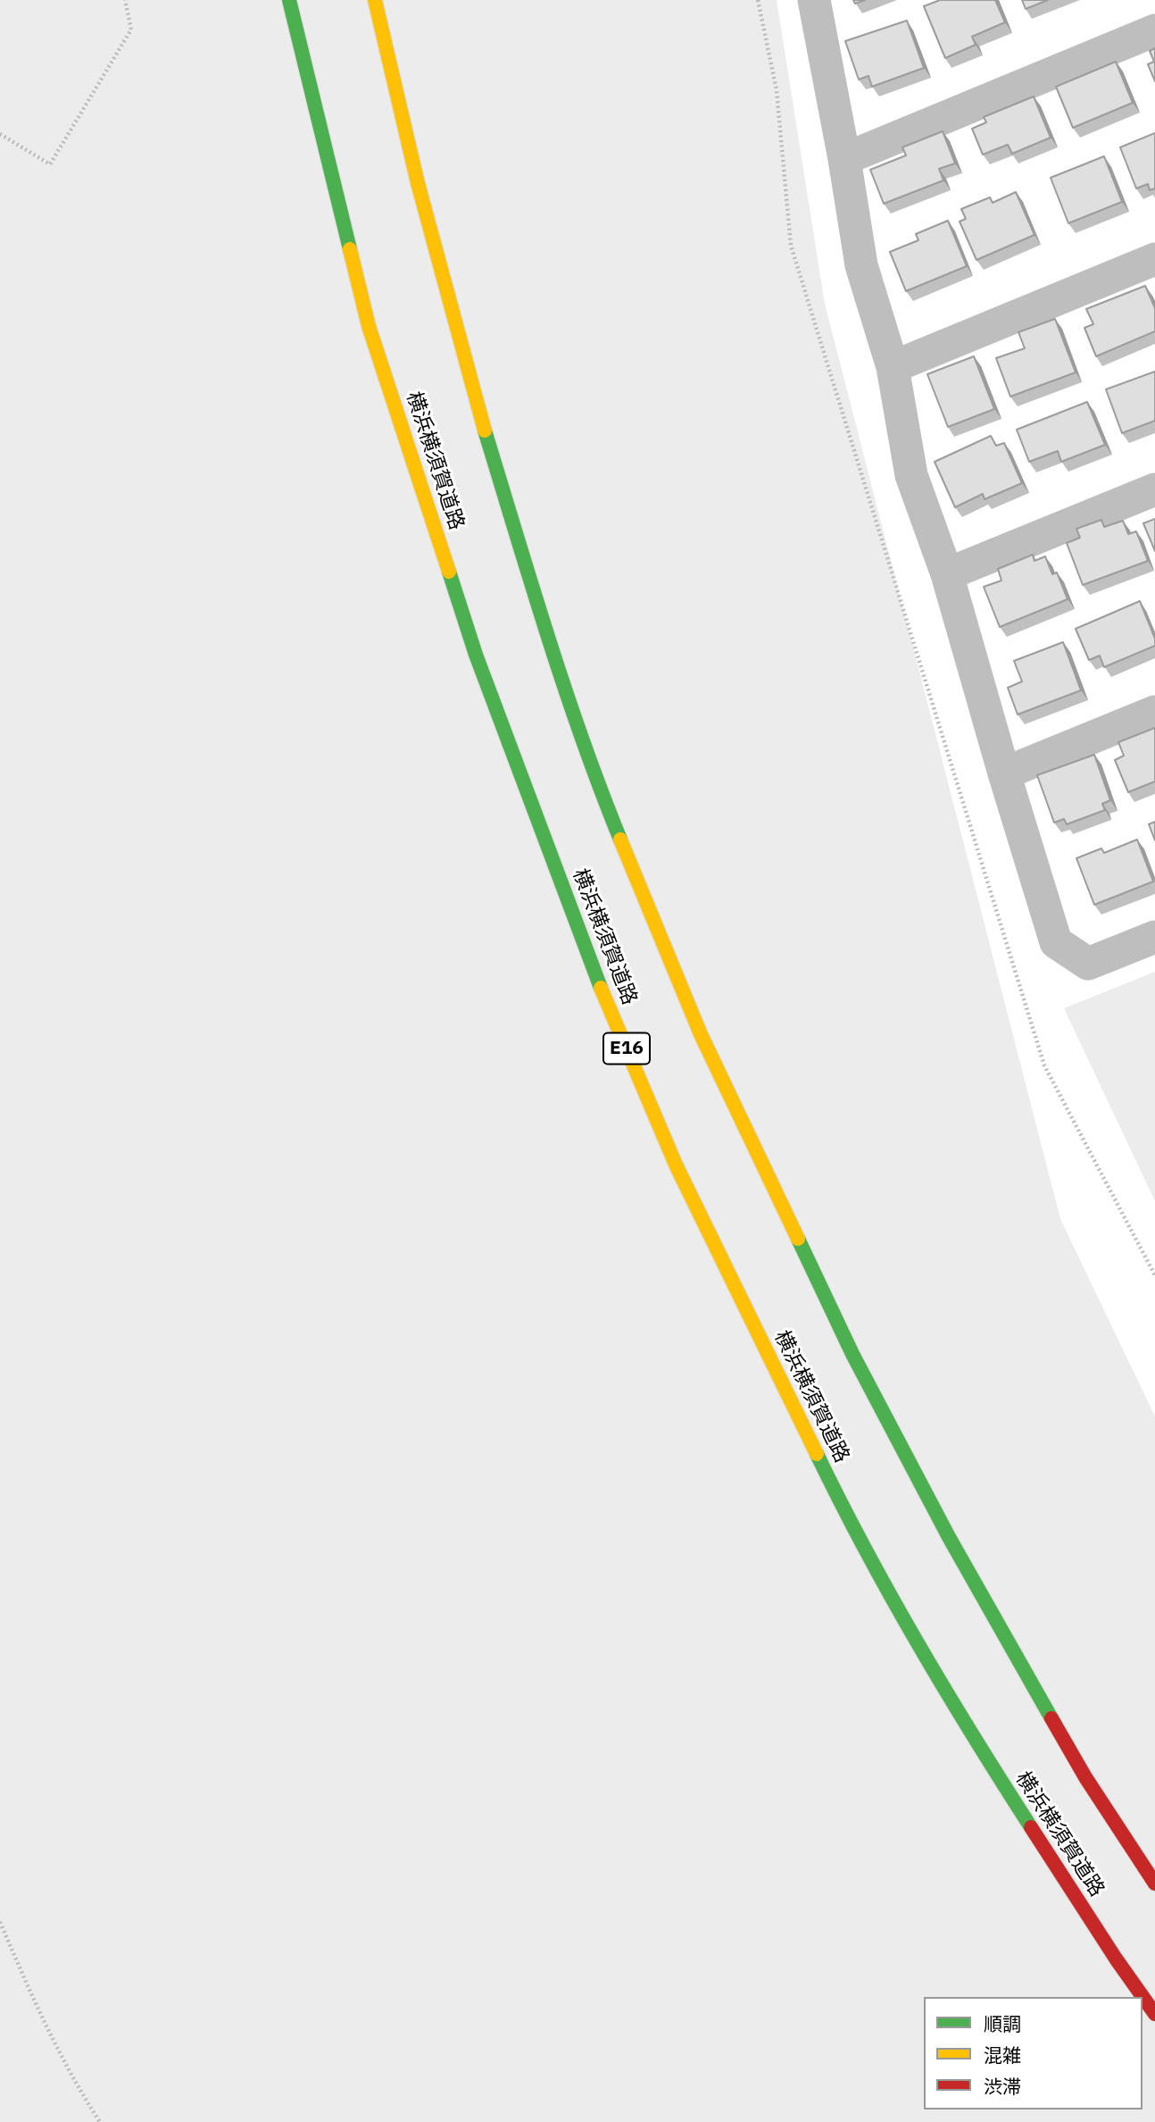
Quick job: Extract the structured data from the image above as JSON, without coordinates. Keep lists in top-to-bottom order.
{
  "streets": {
    "highway": ["横浜横須賀道路", "E16"]
  },
  "legend": ["順調", "混雑", "渋滞"]
}
